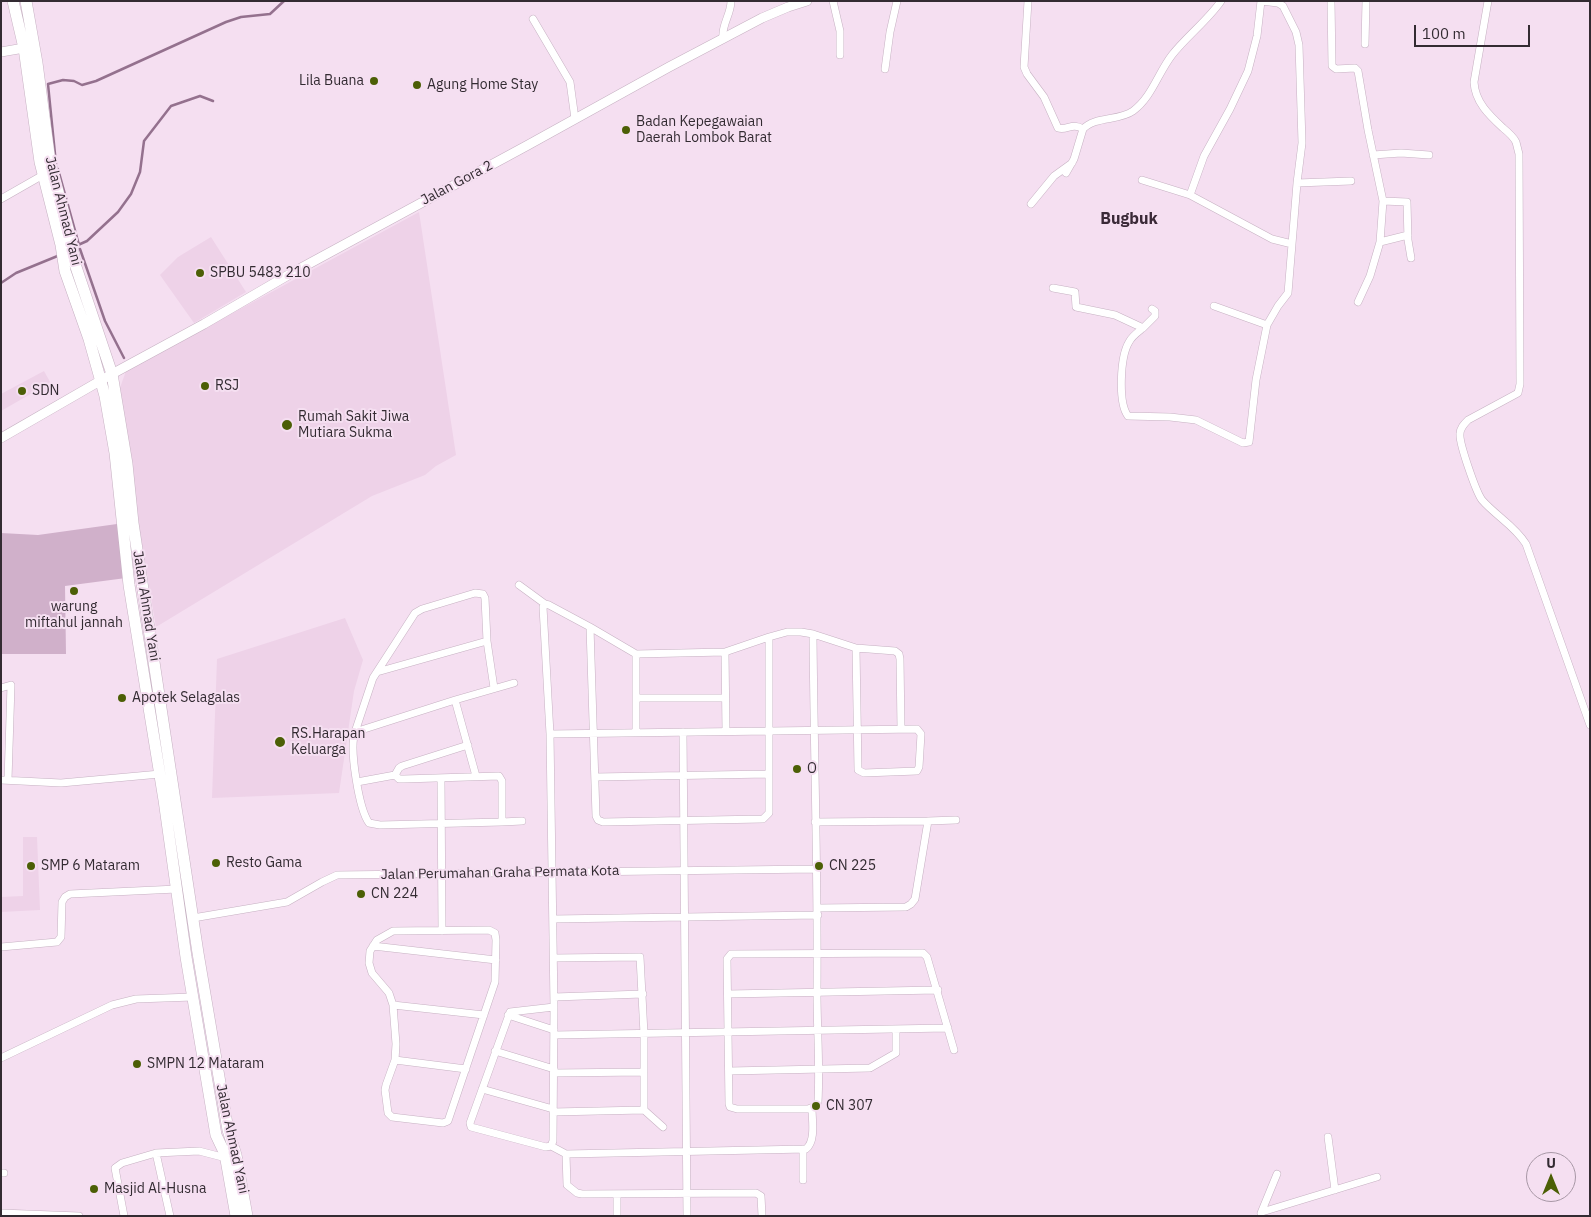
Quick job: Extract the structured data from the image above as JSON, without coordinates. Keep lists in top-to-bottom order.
{
  "streets": {
    "highway": ["Jalan Ahmad Yani"],
    "street": ["Jalan Gora 2", "Jalan Perumahan Graha Permata Kota"]
  },
  "crossings": [
    ["Jalan Gora 2", "Jalan Ahmad Yani"],
    ["Jalan Ahmad Yani", "Jalan Perumahan Graha Permata Kota"]
  ],
  "districts": ["Bugbuk"],
  "places": [
    "Lila Buana",
    "Agung Home Stay",
    "Badan Kepegawaian Daerah Lombok Barat",
    "SPBU 5483 210",
    "RSJ",
    "SDN",
    "Rumah Sakit Jiwa Mutiara Sukma",
    "warung miftahul jannah",
    "Apotek Selagalas",
    "RS.Harapan Keluarga",
    "O",
    "Resto Gama",
    "SMP 6 Mataram",
    "CN 225",
    "CN 224",
    "SMPN 12 Mataram",
    "CN 307",
    "Masjid Al-Husna"
  ],
  "scale_bar": "100 m",
  "north": "top"
}
